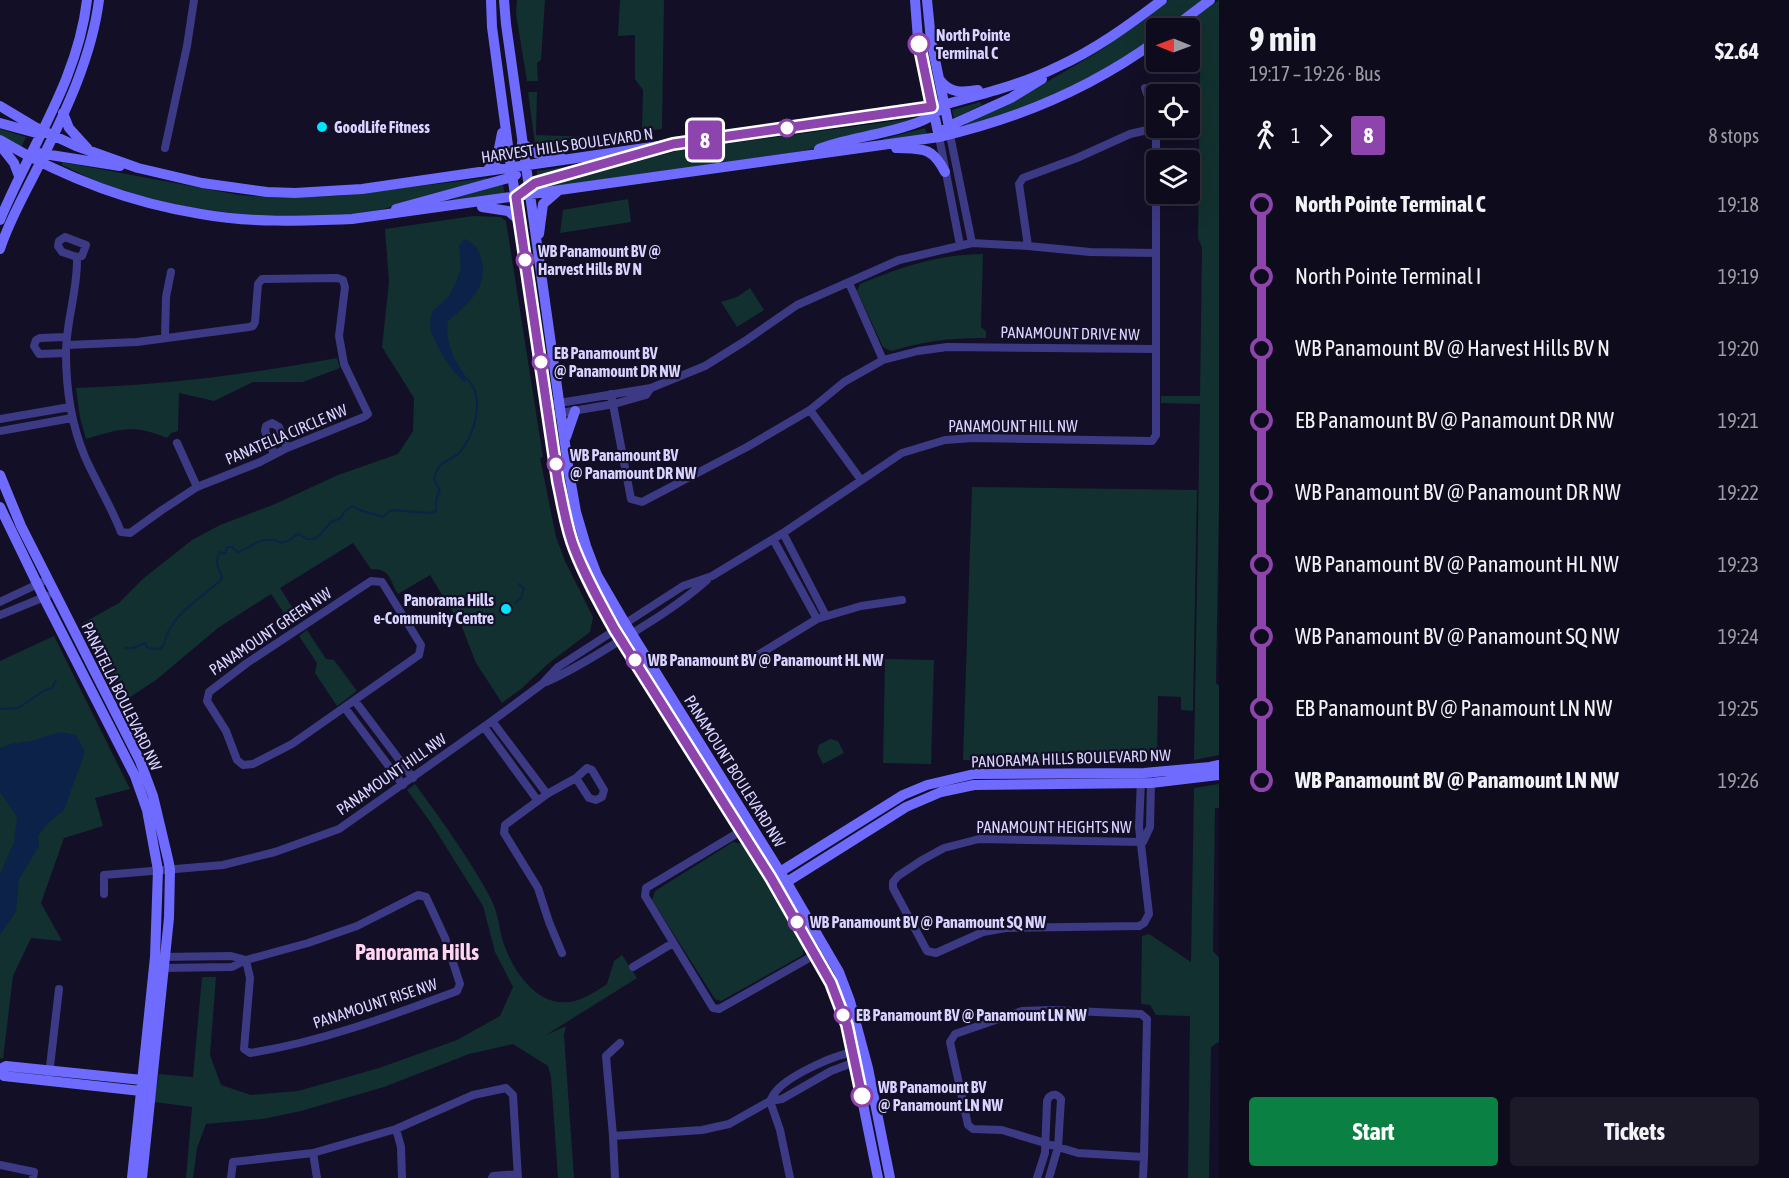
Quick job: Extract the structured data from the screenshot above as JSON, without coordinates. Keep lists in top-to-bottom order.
{
  "streets": {
    "street": [
      "HARVEST HILLS BOULEVARD N",
      "PANAMOUNT DRIVE NW",
      "PANAMOUNT HILL NW",
      "PANATELLA CIRCLE NW",
      "PANAMOUNT GREEN NW",
      "PANATELLA BOULEVARD NW",
      "PANORAMA HILLS BOULEVARD NW",
      "PANAMOUNT BOULEVARD NW",
      "PANAMOUNT HEIGHTS NW",
      "PANAMOUNT RISE NW"
    ]
  },
  "crossings": [
    ["HARVEST HILLS BOULEVARD N", "PANAMOUNT BOULEVARD NW"],
    ["PANAMOUNT DRIVE NW", "PANAMOUNT HILL NW"],
    ["PANAMOUNT HILL NW", "PANATELLA BOULEVARD NW"],
    ["PANAMOUNT HILL NW", "PANAMOUNT BOULEVARD NW"],
    ["PANATELLA BOULEVARD NW", "PANAMOUNT RISE NW"],
    ["PANORAMA HILLS BOULEVARD NW", "PANAMOUNT BOULEVARD NW"],
    ["PANORAMA HILLS BOULEVARD NW", "PANAMOUNT HEIGHTS NW"]
  ],
  "districts": ["Panorama Hills"],
  "places": [
    "North Pointe Terminal C",
    "GoodLife Fitness",
    "WB Panamount BV @ Harvest Hills BV N",
    "EB Panamount BV @ Panamount DR NW",
    "WB Panamount BV @ Panamount DR NW",
    "Panorama Hills e-Community Centre",
    "WB Panamount BV @ Panamount HL NW",
    "WB Panamount BV @ Panamount SQ NW",
    "EB Panamount BV @ Panamount LN NW",
    "WB Panamount BV @ Panamount LN NW"
  ],
  "lines": ["bus line 8"],
  "north": "left",
  "page": {
    "on_map": "8",
    "heading": ["9 min", "19:17 – 19:26 · Bus", "$2.64"],
    "legs": ["1", "8", "8 stops"],
    "list": [
      {
        "name": "North Pointe Terminal C",
        "value": "19:18"
      },
      {
        "name": "North Pointe Terminal I",
        "value": "19:19"
      },
      {
        "name": "WB Panamount BV @ Harvest Hills BV N",
        "value": "19:20"
      },
      {
        "name": "EB Panamount BV @ Panamount DR NW",
        "value": "19:21"
      },
      {
        "name": "WB Panamount BV @ Panamount DR NW",
        "value": "19:22"
      },
      {
        "name": "WB Panamount BV @ Panamount HL NW",
        "value": "19:23"
      },
      {
        "name": "WB Panamount BV @ Panamount SQ NW",
        "value": "19:24"
      },
      {
        "name": "EB Panamount BV @ Panamount LN NW",
        "value": "19:25"
      },
      {
        "name": "WB Panamount BV @ Panamount LN NW",
        "value": "19:26"
      }
    ],
    "buttons": ["Start", "Tickets"]
  }
}
